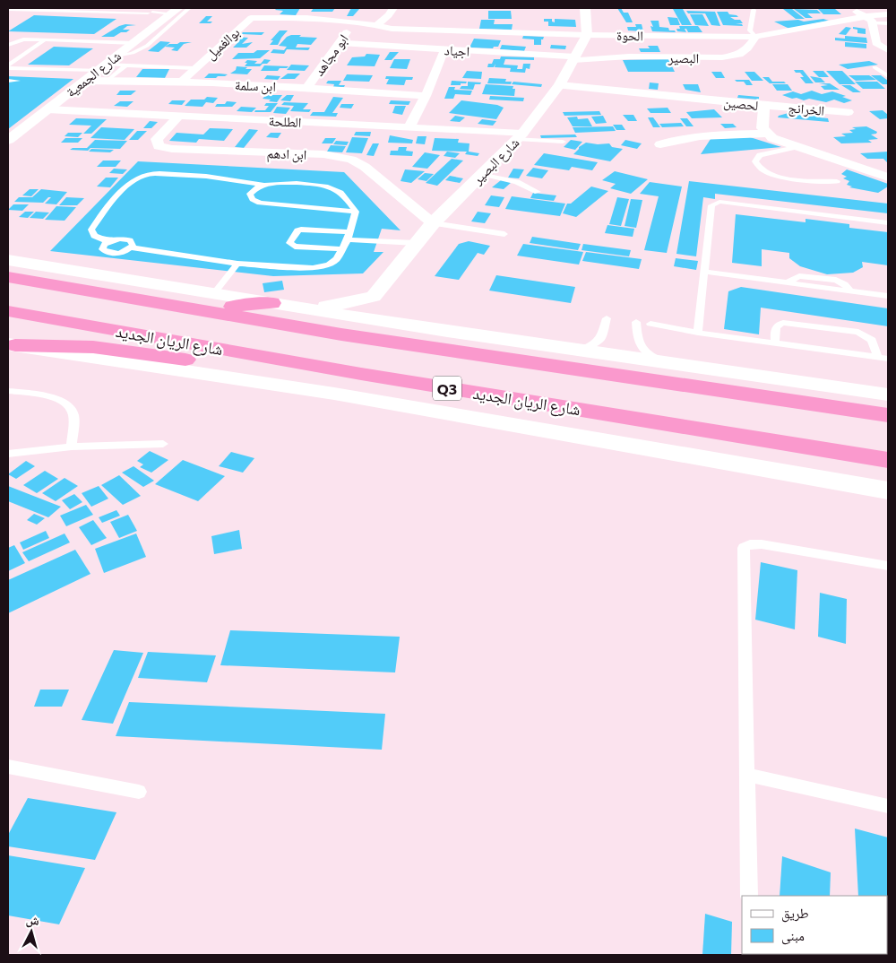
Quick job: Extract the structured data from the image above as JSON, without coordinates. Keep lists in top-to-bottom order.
{
  "streets": {
    "highway": ["شارع الريان الجديد", "Q3"],
    "street": [
      "الحوة",
      "بوالغميل",
      "اجياد",
      "ابو مجاهد",
      "البصير",
      "شارع الجمعية",
      "ابن سلمة",
      "لحصين",
      "الخرانج",
      "الطلحة",
      "ابن ادهم",
      "شارع البصير"
    ]
  },
  "crossings": [
    ["الحوة", "بوالغميل"],
    ["الحوة", "اجياد"],
    ["الحوة", "البصير"],
    ["الحوة", "شارع البصير"],
    ["بوالغميل", "ابو مجاهد"],
    ["بوالغميل", "ابن سلمة"],
    ["اجياد", "ابو مجاهد"],
    ["اجياد", "البصير"],
    ["اجياد", "شارع البصير"],
    ["ابو مجاهد", "ابن سلمة"],
    ["البصير", "شارع البصير"],
    ["شارع الجمعية", "ابن سلمة"],
    ["شارع الجمعية", "الطلحة"],
    ["لحصين", "الخرانج"],
    ["لحصين", "شارع البصير"],
    ["الطلحة", "ابن ادهم"],
    ["الطلحة", "شارع البصير"],
    ["ابن ادهم", "شارع البصير"]
  ],
  "legend": ["طريق", "مبنى"],
  "north": "top"
}
